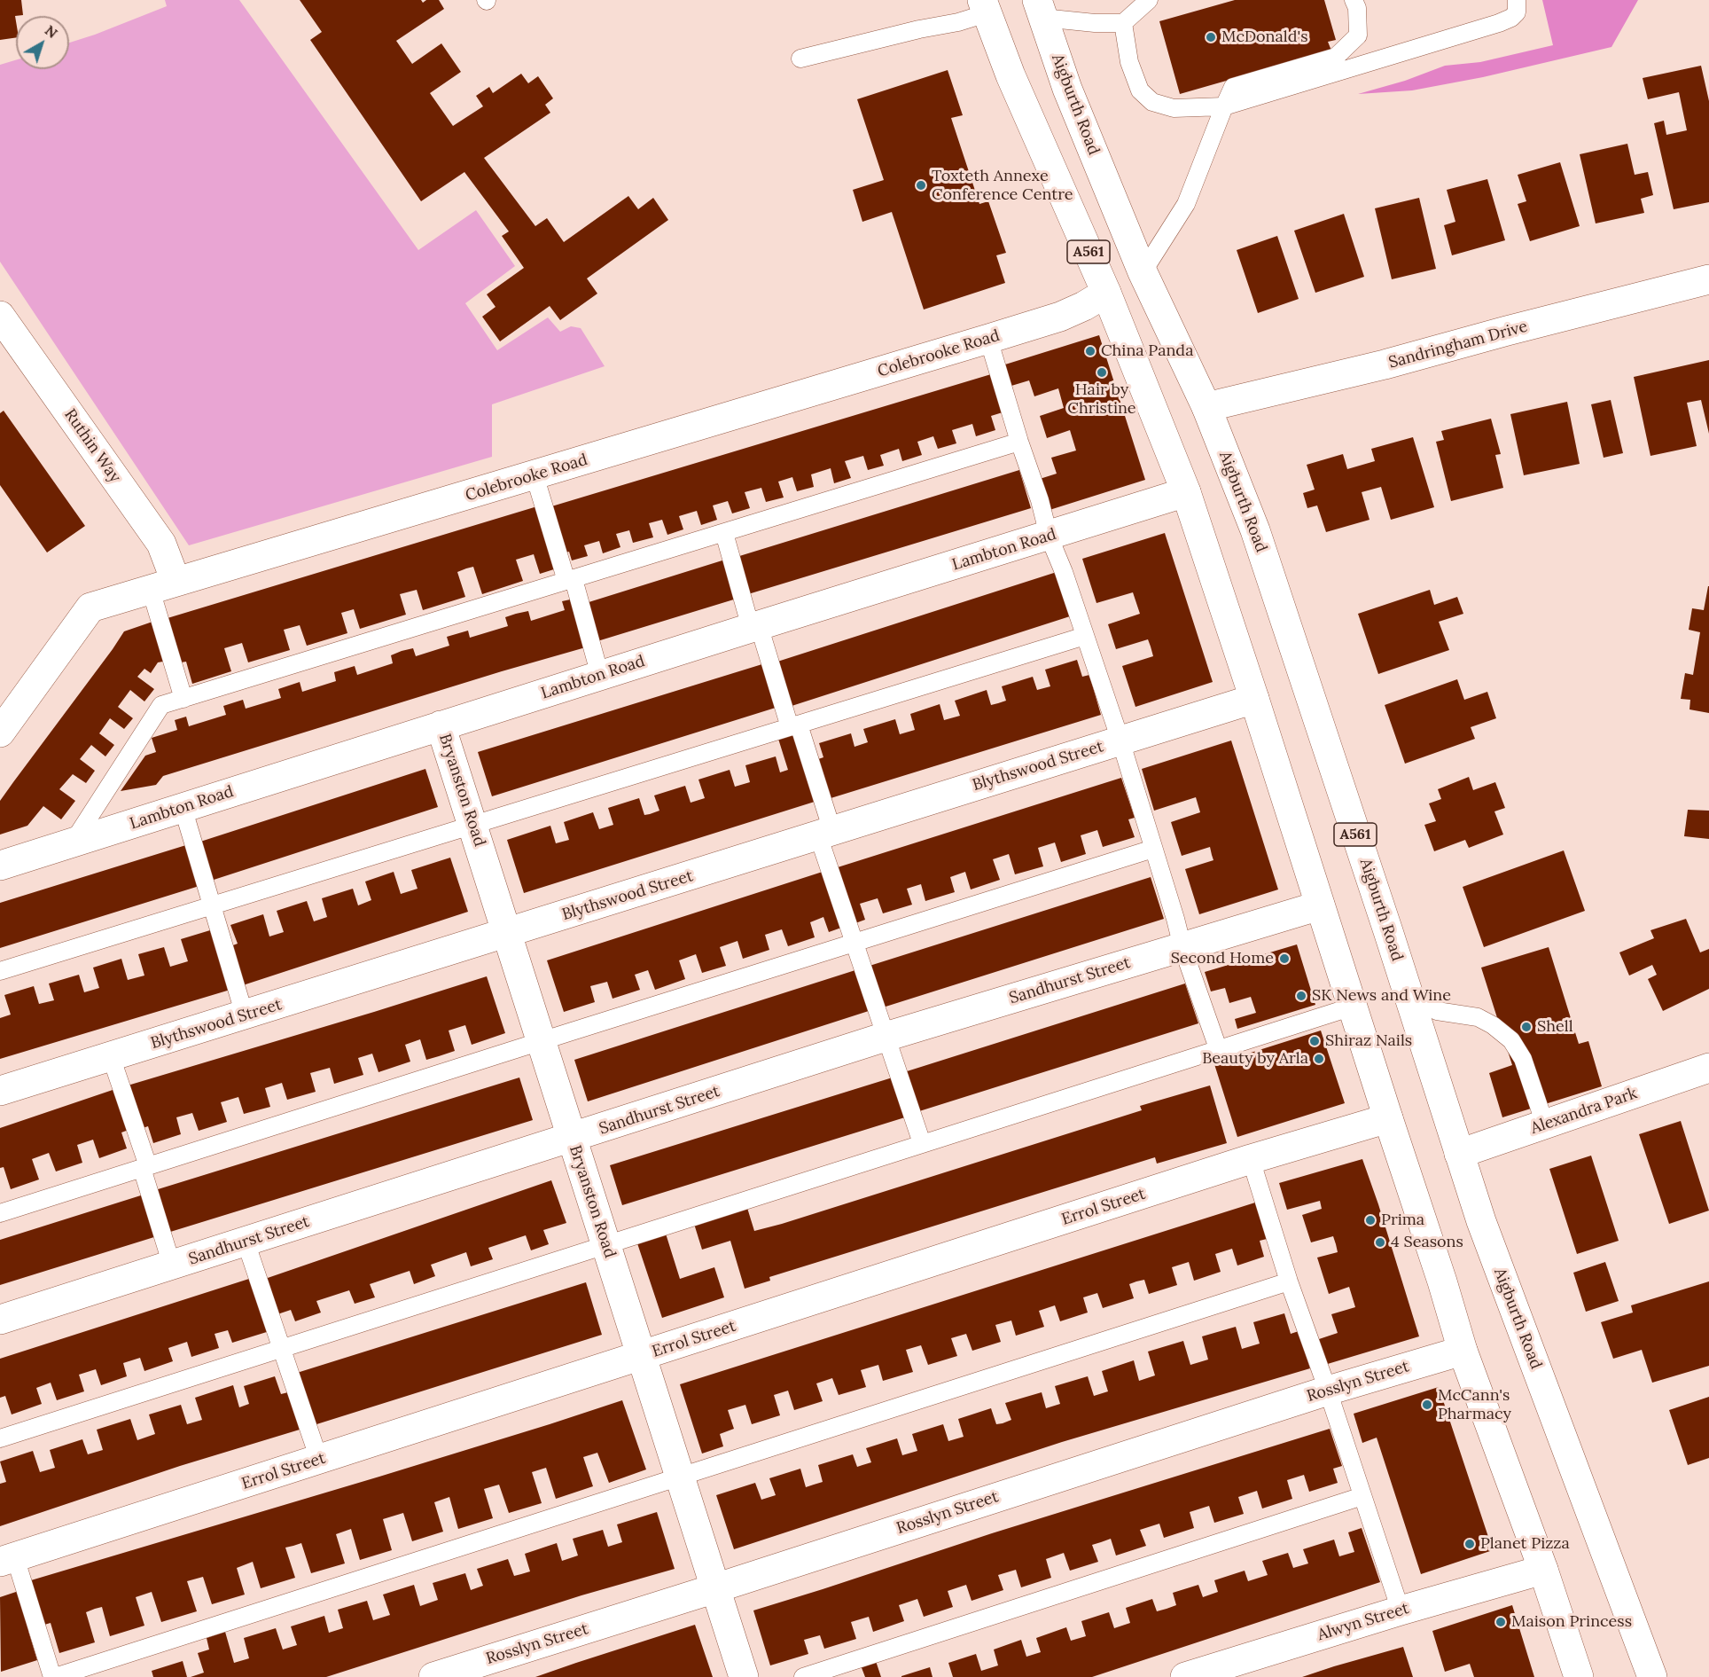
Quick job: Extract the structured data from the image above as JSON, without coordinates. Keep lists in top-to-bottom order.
{
  "streets": {
    "main road": [
      "Aigburth Road",
      "A561",
      "Sandringham Drive",
      "Colebrooke Road",
      "Ruthin Way",
      "Lambton Road",
      "Blythswood Street",
      "Bryanston Road",
      "Sandhurst Street",
      "Alexandra Park",
      "Errol Street",
      "Rosslyn Street",
      "Alwyn Street"
    ]
  },
  "crossings": [
    ["Aigburth Road", "Sandringham Drive"],
    ["Aigburth Road", "Alexandra Park"],
    ["A561", "Colebrooke Road"],
    ["A561", "Lambton Road"],
    ["A561", "Blythswood Street"],
    ["A561", "Sandhurst Street"],
    ["A561", "Errol Street"],
    ["A561", "Rosslyn Street"],
    ["A561", "Alwyn Street"],
    ["Colebrooke Road", "Ruthin Way"],
    ["Lambton Road", "Bryanston Road"],
    ["Blythswood Street", "Bryanston Road"],
    ["Bryanston Road", "Sandhurst Street"],
    ["Bryanston Road", "Errol Street"],
    ["Bryanston Road", "Rosslyn Street"]
  ],
  "places": [
    "McDonald's",
    "Toxteth Annexe Conference Centre",
    "China Panda",
    "Hair by Christine",
    "Second Home",
    "SK News and Wine",
    "Shell",
    "Shiraz Nails",
    "Beauty by Arla",
    "Prima",
    "4 Seasons",
    "McCann's Pharmacy",
    "Planet Pizza",
    "Maison Princess"
  ],
  "north": "top right"
}
